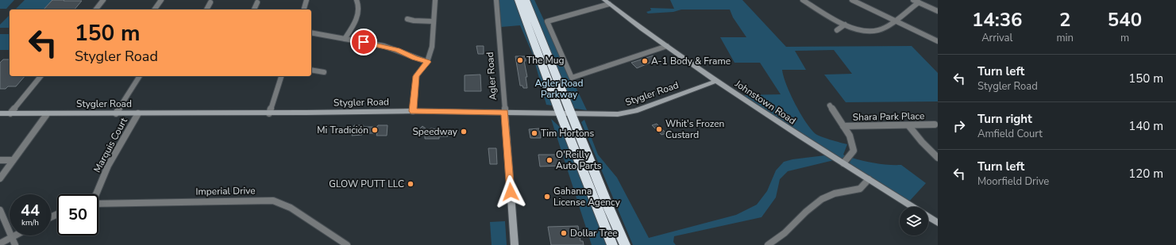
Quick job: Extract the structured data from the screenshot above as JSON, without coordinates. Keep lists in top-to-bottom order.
{
  "streets": {
    "main road": ["Agler Road", "Stygler Road", "Johnstown Road"],
    "street": ["Shara Park Place", "Marquis Court", "Imperial Drive"]
  },
  "crossings": [
    ["Agler Road", "Stygler Road"],
    ["Stygler Road", "Johnstown Road"],
    ["Stygler Road", "Marquis Court"]
  ],
  "parks": ["Agler Road Parkway"],
  "places": [
    "The Mug",
    "A-1 Body & Frame",
    "Whit's Frozen Custard",
    "Mi Tradición",
    "Speedway",
    "Tim Hortons",
    "O'Reilly Auto Parts",
    "GLOW PUTT LLC",
    "Gahanna License Agency",
    "Dollar Tree"
  ],
  "page": {
    "eta": [
      "14:36",
      "Arrival",
      "2",
      "min",
      "540",
      "m"
    ],
    "turn": ["150 m", "Stygler Road"],
    "list": [
      {
        "name": "Turn left",
        "note": "Stygler Road",
        "value": "150 m"
      },
      {
        "name": "Turn right",
        "note": "Amfield Court",
        "value": "140 m"
      },
      {
        "name": "Turn left",
        "note": "Moorfield Drive",
        "value": "120 m"
      }
    ],
    "speed": "44 km/h",
    "limit": "50"
  }
}
